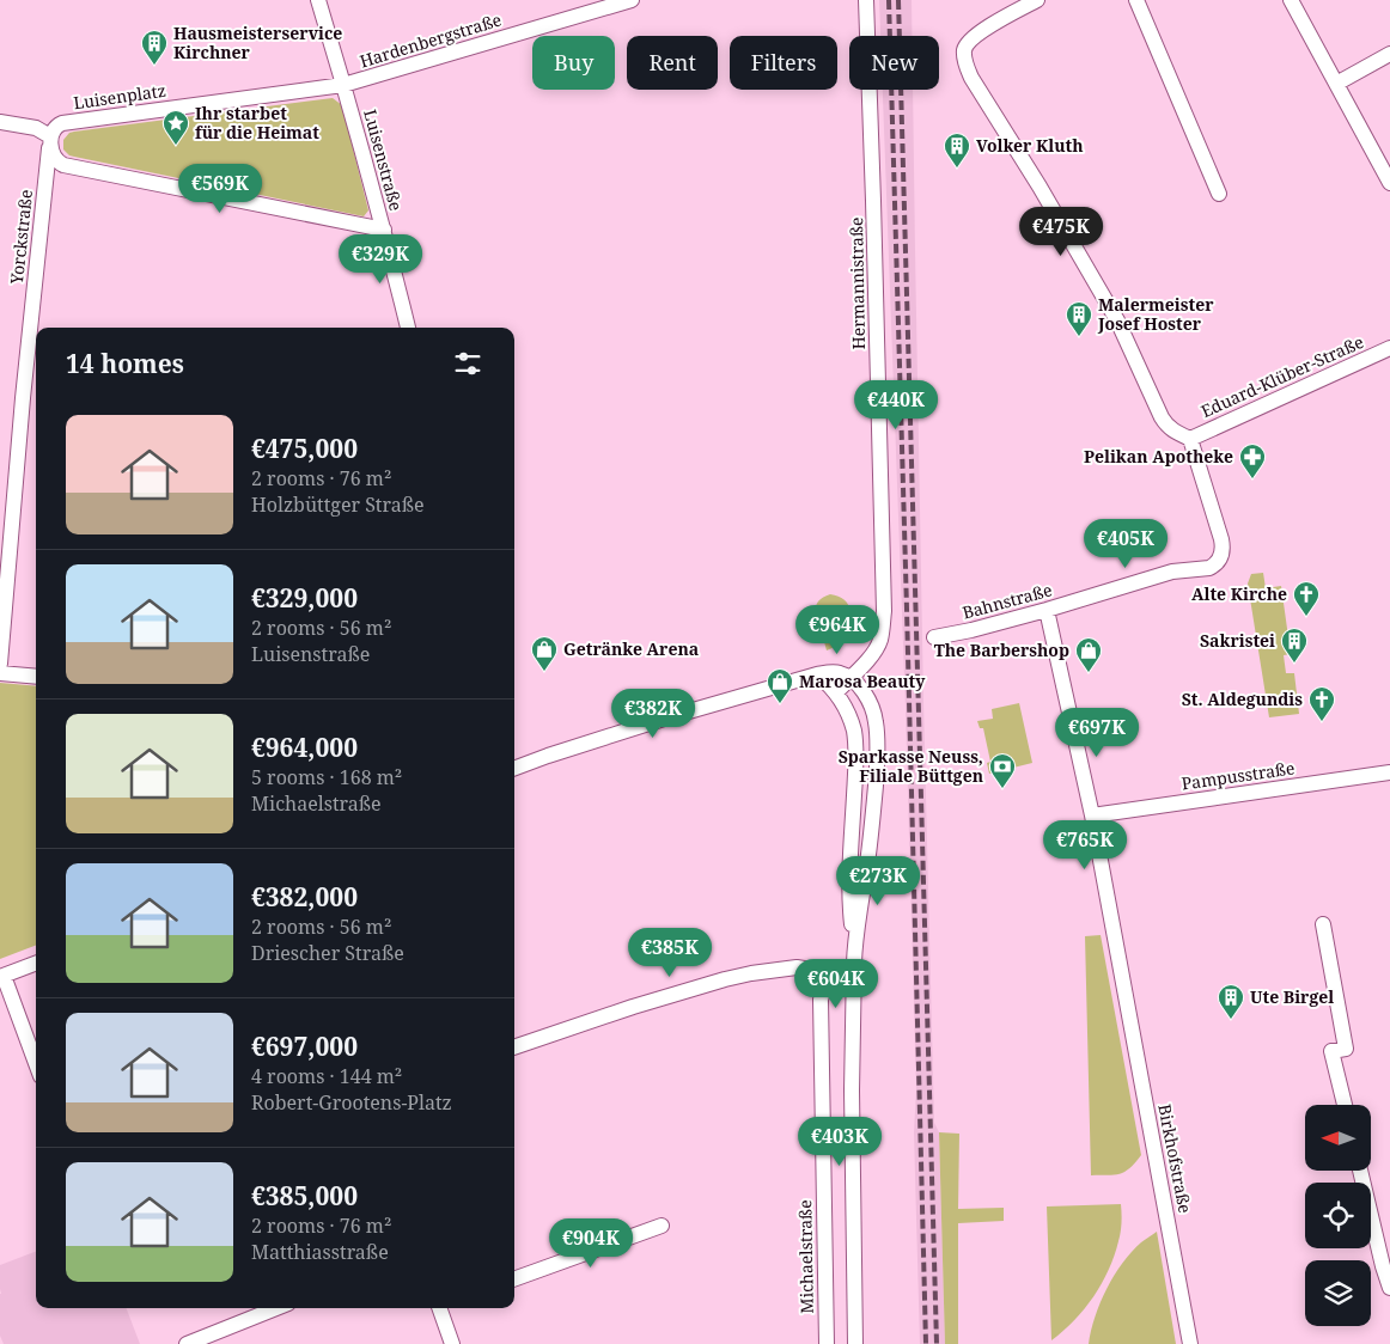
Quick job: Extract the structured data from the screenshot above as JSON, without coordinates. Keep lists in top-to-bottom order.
{
  "streets": {
    "street": [
      "Hardenbergstraße",
      "Luisenplatz",
      "Luisenstraße",
      "Yorckstraße",
      "Hermannistraße",
      "Eduard-Klüber-Straße",
      "Bahnstraße",
      "Pampusstraße",
      "Birkhofstraße",
      "Michaelstraße"
    ]
  },
  "crossings": [
    ["Hardenbergstraße", "Luisenplatz"],
    ["Hardenbergstraße", "Luisenstraße"],
    ["Luisenplatz", "Luisenstraße"],
    ["Luisenplatz", "Yorckstraße"],
    ["Eduard-Klüber-Straße", "Bahnstraße"],
    ["Bahnstraße", "Birkhofstraße"],
    ["Pampusstraße", "Birkhofstraße"]
  ],
  "places": {
    "building": [
      "Hausmeisterservice Kirchner",
      "Volker Kluth",
      "Malermeister Josef Hoster",
      "Sakristei",
      "Ute Birgel"
    ],
    "place": ["Ihr starbet für die Heimat"],
    "pharmacy": ["Pelikan Apotheke"],
    "church": ["Alte Kirche", "St. Aldegundis"],
    "shop": ["Getränke Arena", "The Barbershop", "Marosa Beauty"],
    "bank": ["Sparkasse Neuss, Filiale Büttgen"]
  },
  "north": "left",
  "page": {
    "chip": [
      "Buy",
      "Rent",
      "Filters",
      "New"
    ],
    "price": [
      "€569K",
      "€475K",
      "€329K",
      "€440K",
      "€405K",
      "€964K",
      "€382K",
      "€697K",
      "€765K",
      "€273K",
      "€385K",
      "€604K",
      "€403K",
      "€904K"
    ],
    "heading": "14 homes",
    "list": [
      {
        "name": "€475,000",
        "note": "2 rooms · 76 m² · Holzbüttger Straße"
      },
      {
        "name": "€329,000",
        "note": "2 rooms · 56 m² · Luisenstraße"
      },
      {
        "name": "€964,000",
        "note": "5 rooms · 168 m² · Michaelstraße"
      },
      {
        "name": "€382,000",
        "note": "2 rooms · 56 m² · Driescher Straße"
      },
      {
        "name": "€697,000",
        "note": "4 rooms · 144 m² · Robert-Grootens-Platz"
      },
      {
        "name": "€385,000",
        "note": "2 rooms · 76 m² · Matthiasstraße"
      }
    ]
  }
}
